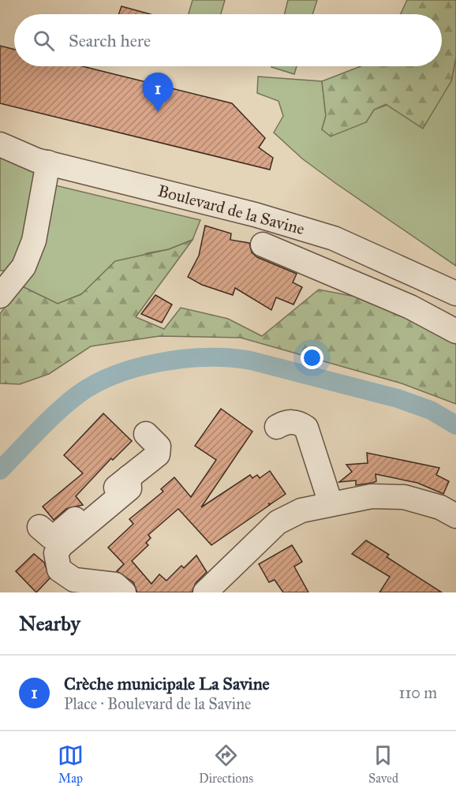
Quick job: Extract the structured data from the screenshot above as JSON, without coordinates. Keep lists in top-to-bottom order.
{
  "streets": {
    "street": ["Boulevard de la Savine"]
  },
  "page": {
    "search": "Search here",
    "pins": "1",
    "heading": "Nearby",
    "list": [
      {
        "mark": "1",
        "name": "Crèche municipale La Savine",
        "note": "Place · Boulevard de la Savine",
        "value": "110 m"
      }
    ],
    "nav": ["Map", "Directions", "Saved"]
  }
}
